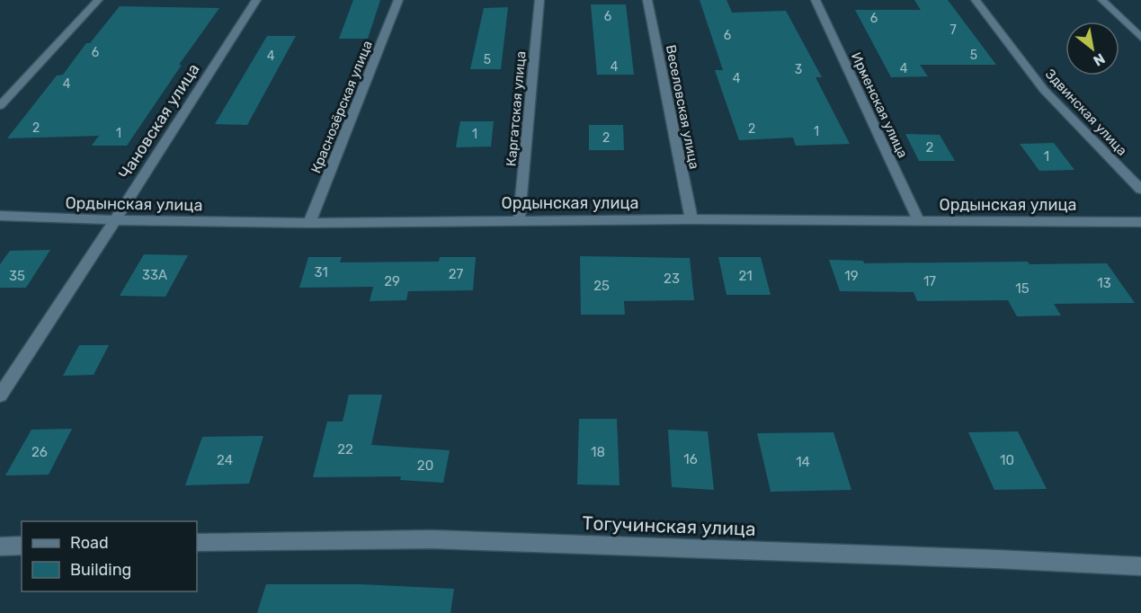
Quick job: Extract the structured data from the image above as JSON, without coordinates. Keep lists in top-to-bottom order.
{
  "streets": {
    "street": [
      "Ирменская улица",
      "Краснозёрская улица",
      "Веселовская улица",
      "Каргатская улица",
      "Здвинская улица",
      "Чановская улица",
      "Ордынская улица",
      "Тогучинская улица"
    ]
  },
  "crossings": [
    ["Ирменская улица", "Ордынская улица"],
    ["Краснозёрская улица", "Ордынская улица"],
    ["Веселовская улица", "Ордынская улица"],
    ["Каргатская улица", "Ордынская улица"],
    ["Чановская улица", "Ордынская улица"]
  ],
  "house_numbers": [
    "6",
    "6",
    "7",
    "6",
    "6",
    "5",
    "4",
    "5",
    "4",
    "4",
    "3",
    "4",
    "4",
    "2",
    "2",
    "1",
    "1",
    "1",
    "2",
    "2",
    "1",
    "31",
    "27",
    "33А",
    "35",
    "21",
    "19",
    "23",
    "29",
    "17",
    "13",
    "25",
    "15",
    "22",
    "26",
    "18",
    "16",
    "24",
    "10",
    "14",
    "20"
  ],
  "legend": ["Road", "Building"],
  "north": "bottom right"
}
